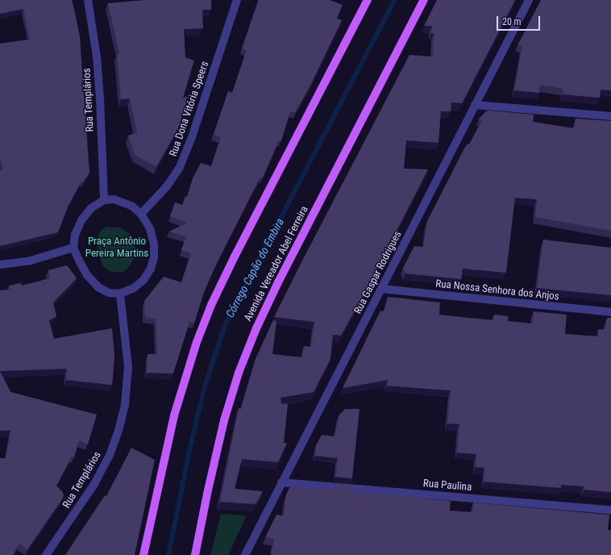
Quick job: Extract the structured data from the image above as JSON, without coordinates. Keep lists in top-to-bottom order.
{
  "streets": {
    "main road": ["Avenida Vereador Abel Ferreira"],
    "street": [
      "Rua Templários",
      "Rua Dona Vitória Speers",
      "Rua Gaspar Rodrigues",
      "Rua Nossa Senhora dos Anjos",
      "Rua Paulina"
    ]
  },
  "crossings": [
    ["Rua Templários", "Rua Dona Vitória Speers"],
    ["Rua Gaspar Rodrigues", "Rua Nossa Senhora dos Anjos"],
    ["Rua Gaspar Rodrigues", "Rua Paulina"]
  ],
  "water": ["Córrego Capão do Embira"],
  "parks": ["Praça Antônio Pereira Martins"],
  "scale_bar": "20 m"
}
